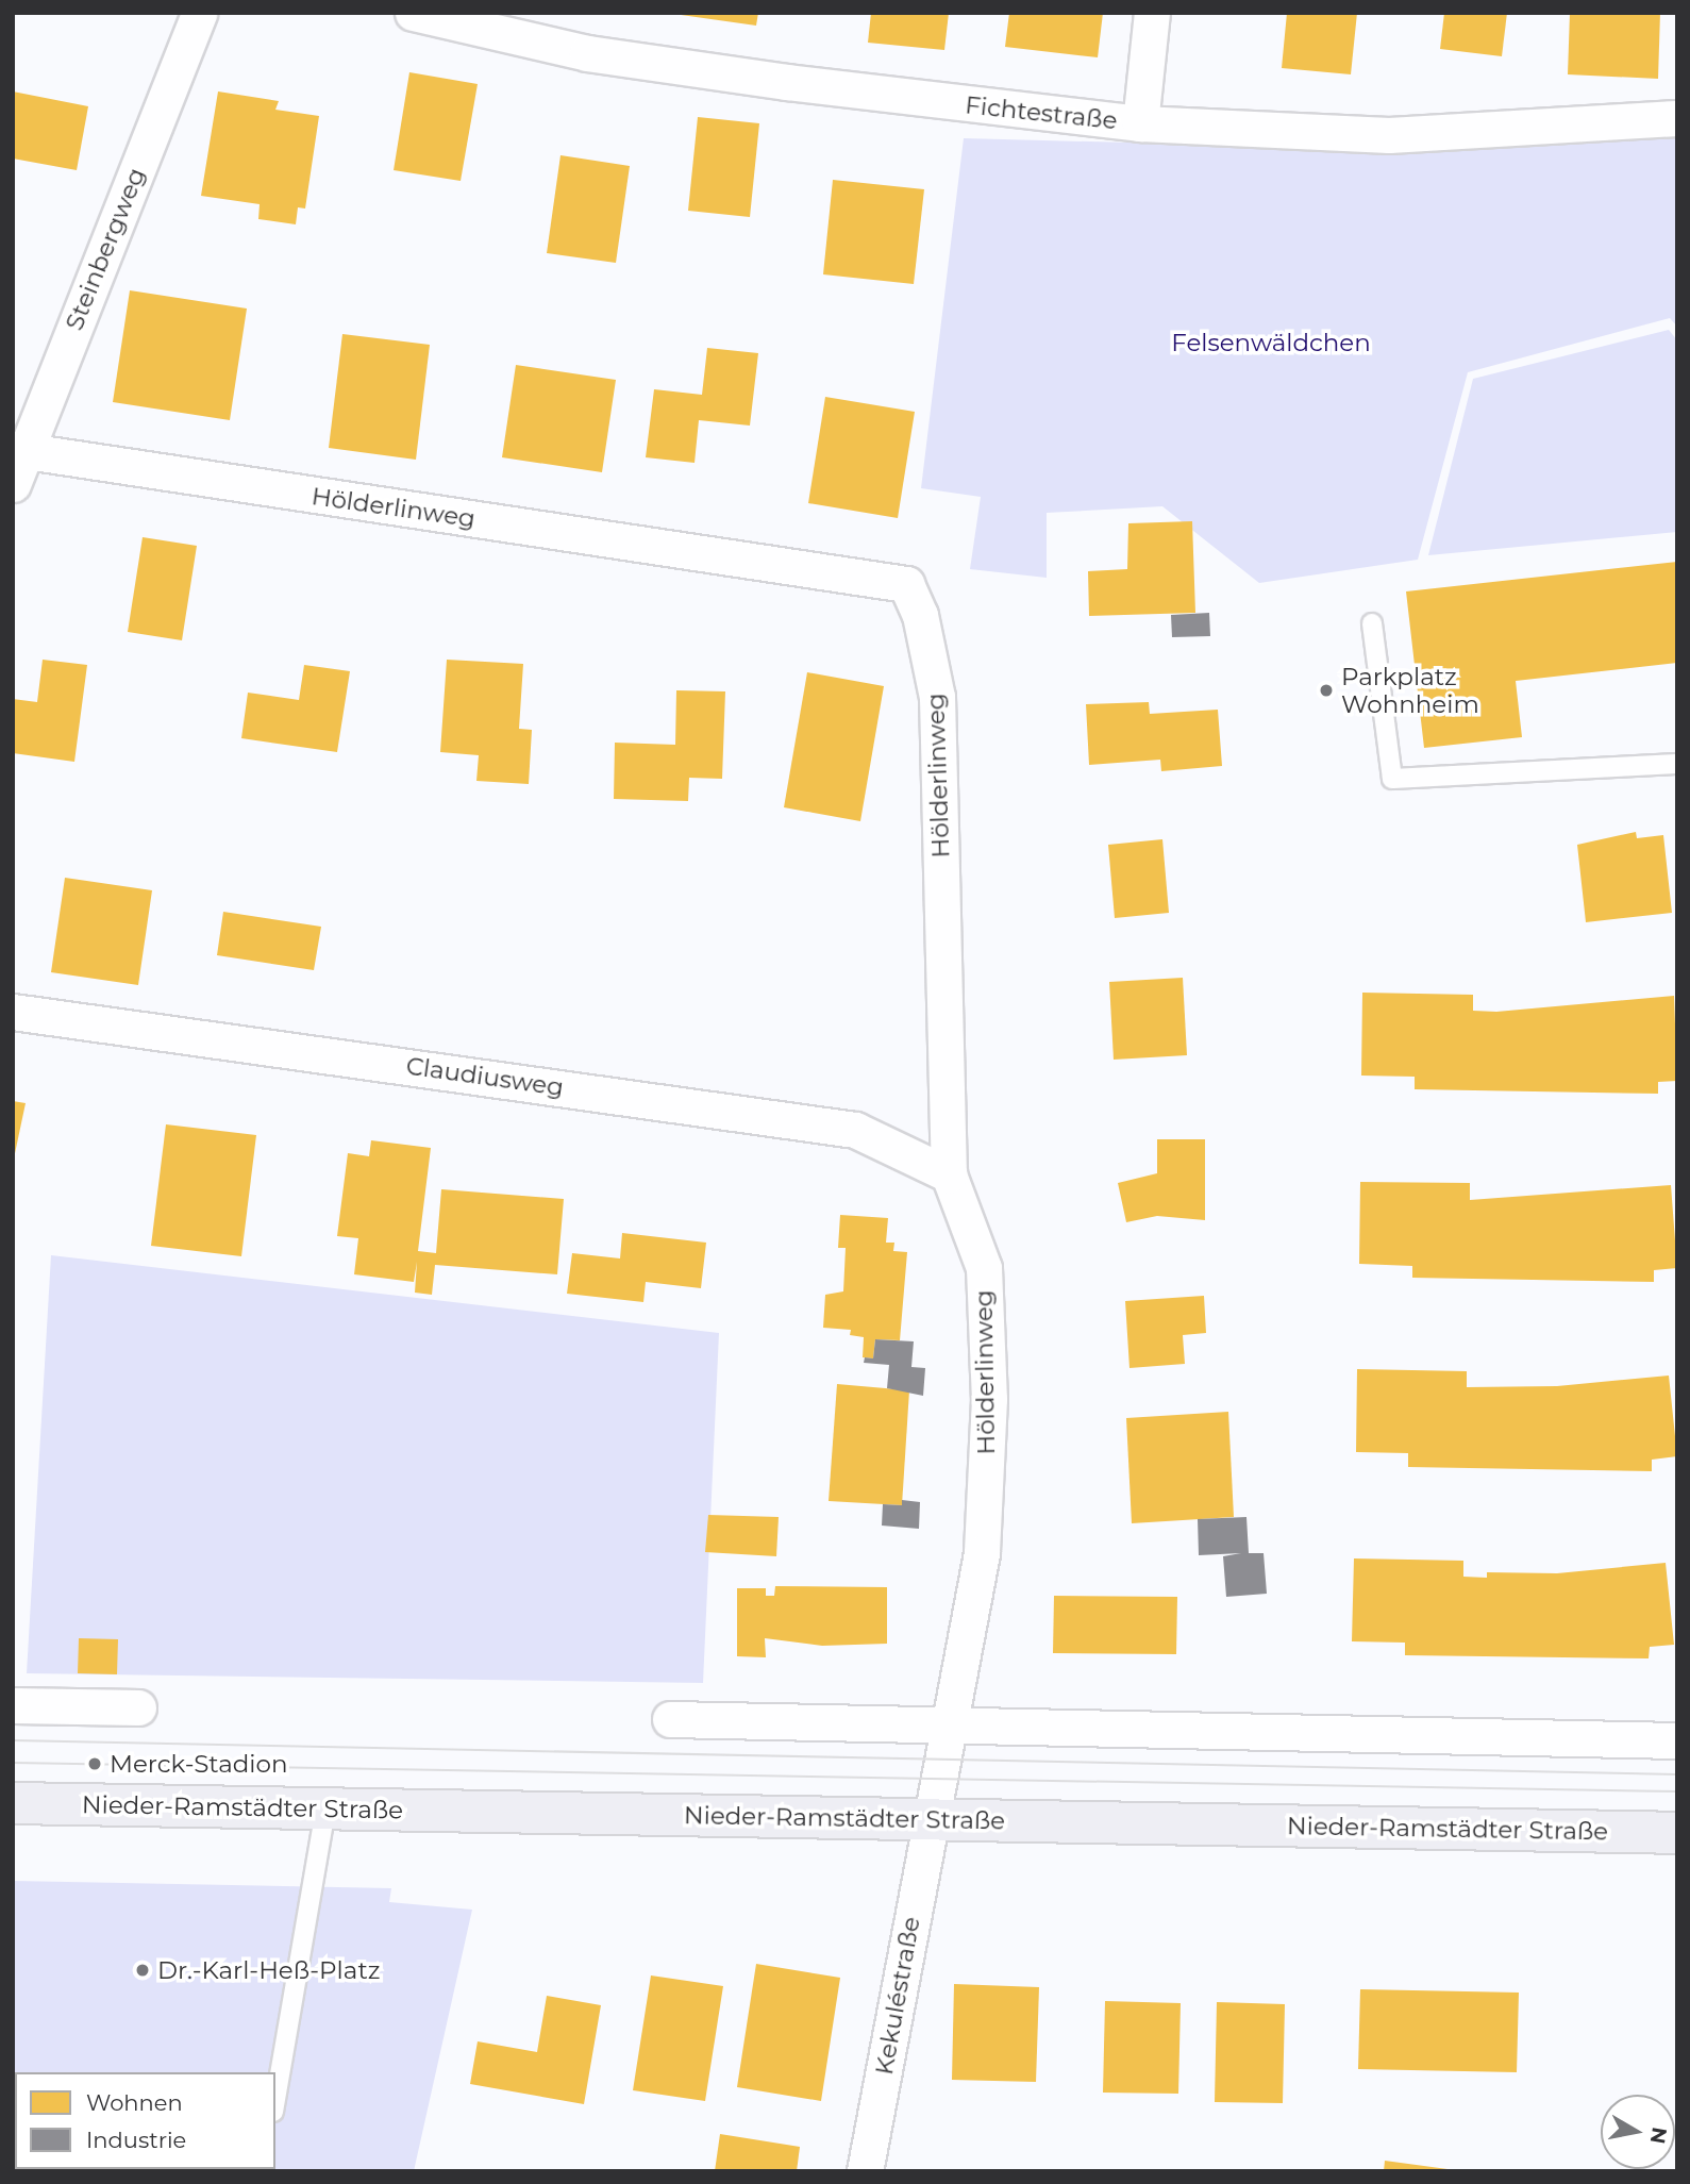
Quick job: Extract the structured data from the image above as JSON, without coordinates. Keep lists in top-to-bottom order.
{
  "streets": {
    "main road": ["Nieder-Ramstädter Straße"],
    "street": [
      "Fichtestraße",
      "Steinbergweg",
      "Hölderlinweg",
      "Claudiusweg",
      "Kekuléstraße"
    ]
  },
  "crossings": [
    ["Steinbergweg", "Hölderlinweg"],
    ["Hölderlinweg", "Claudiusweg"],
    ["Hölderlinweg", "Nieder-Ramstädter Straße"],
    ["Hölderlinweg", "Kekuléstraße"],
    ["Nieder-Ramstädter Straße", "Kekuléstraße"]
  ],
  "parks": ["Felsenwäldchen"],
  "places": ["Parkplatz Wohnheim", "Merck-Stadion", "Dr.-Karl-Heß-Platz"],
  "legend": ["Wohnen", "Industrie"],
  "north": "right"
}
